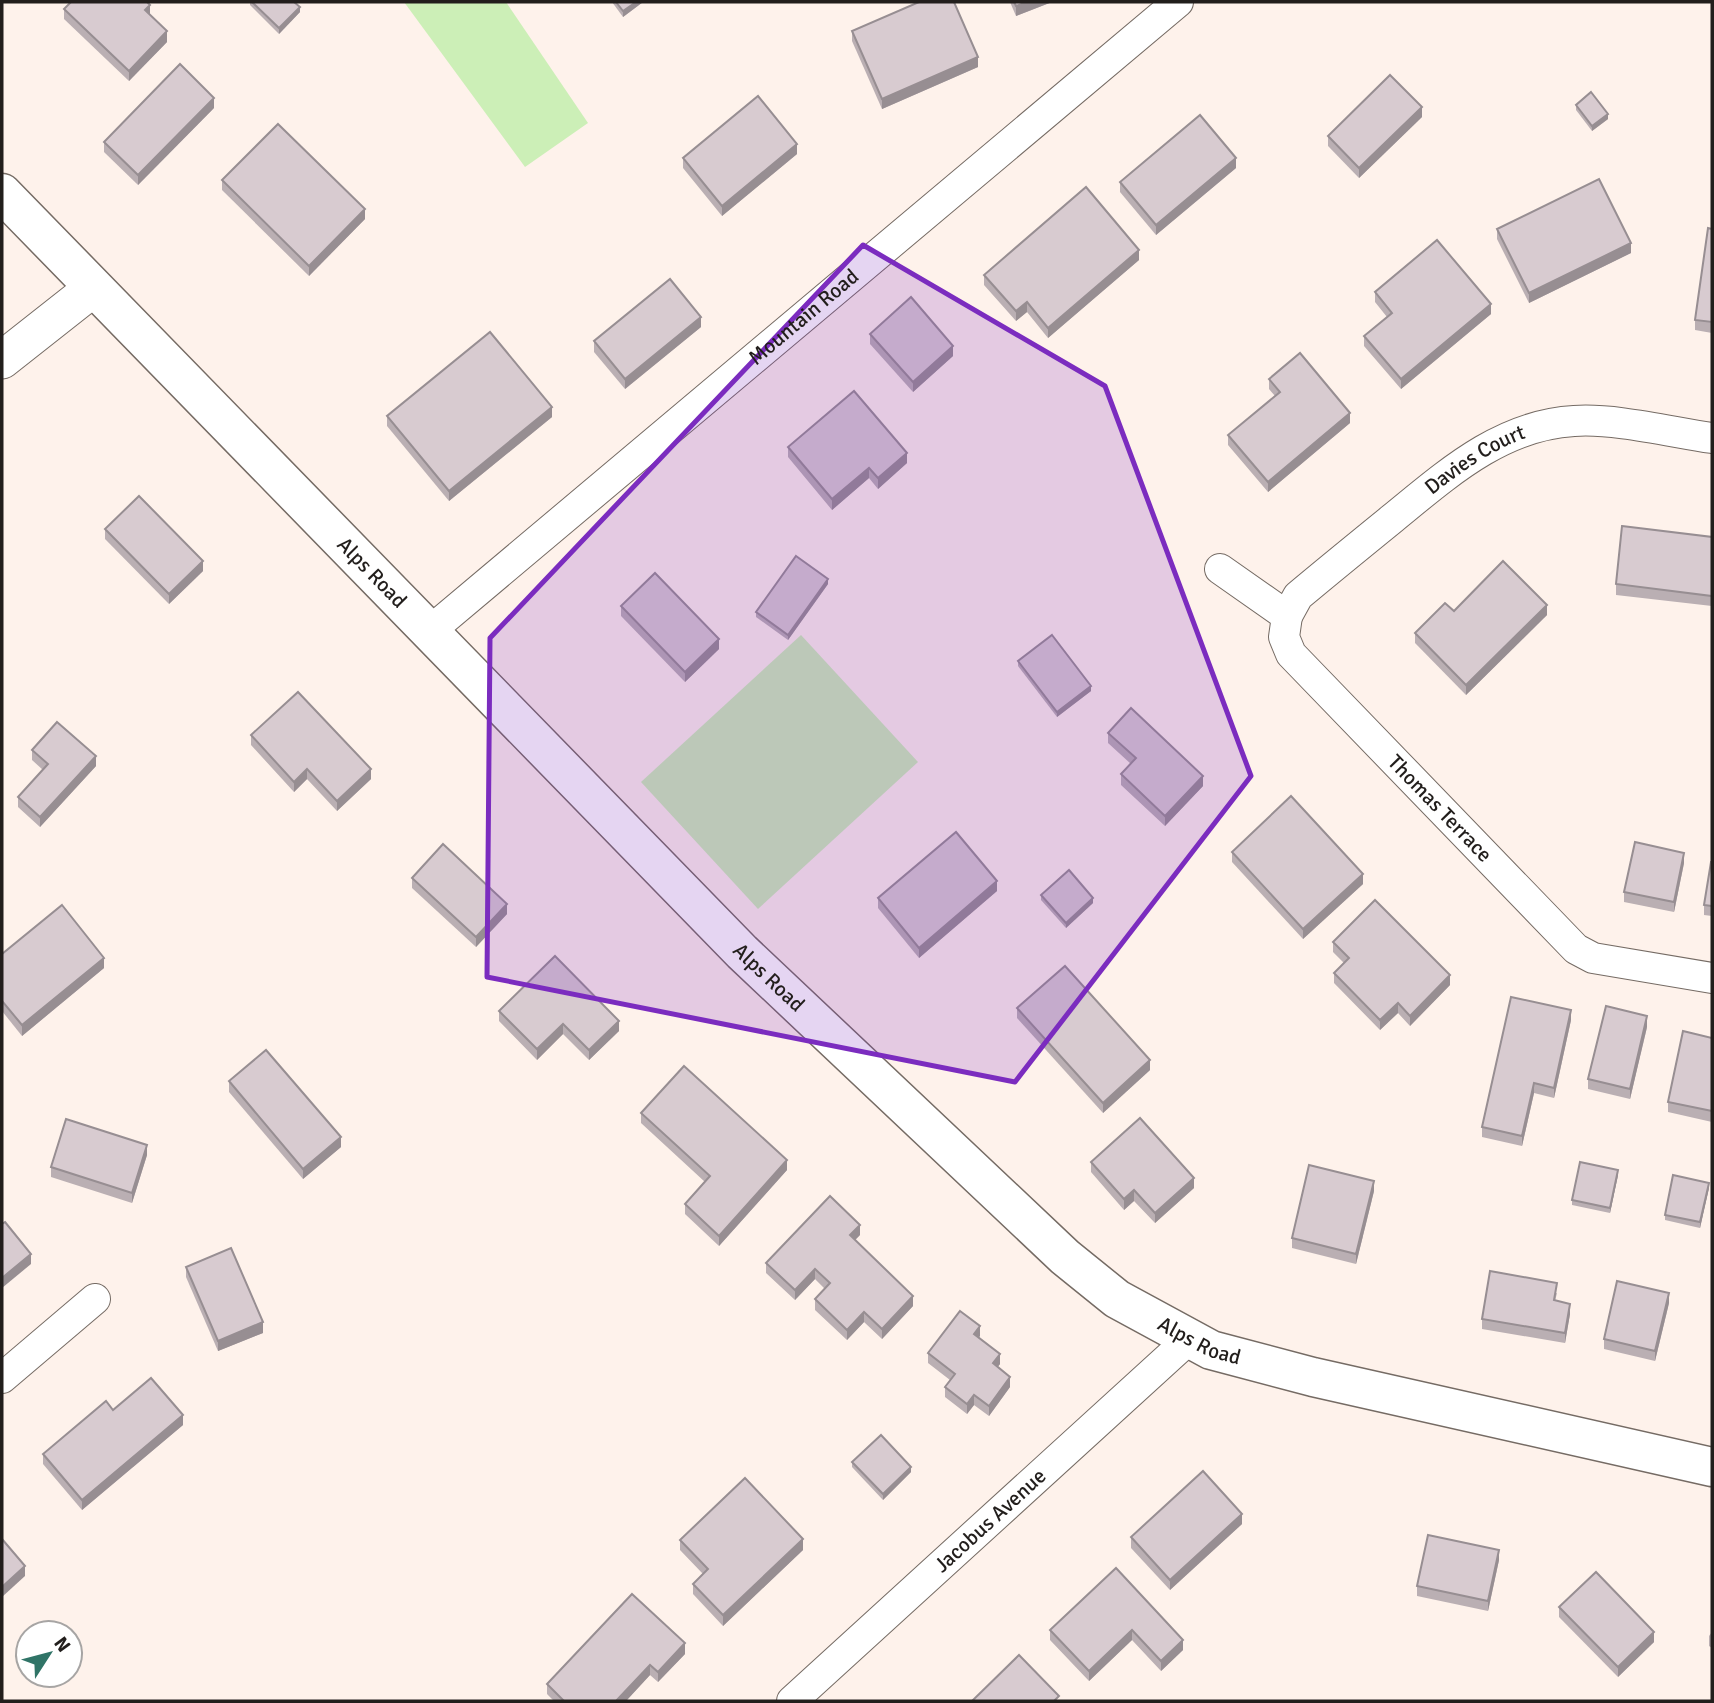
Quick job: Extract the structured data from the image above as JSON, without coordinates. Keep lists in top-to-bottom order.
{
  "streets": {
    "main road": ["Alps Road"],
    "street": [
      "Mountain Road",
      "Davies Court",
      "Thomas Terrace",
      "Jacobus Avenue"
    ]
  },
  "crossings": [
    ["Mountain Road", "Alps Road"],
    ["Davies Court", "Thomas Terrace"],
    ["Alps Road", "Jacobus Avenue"]
  ],
  "north": "top right"
}
